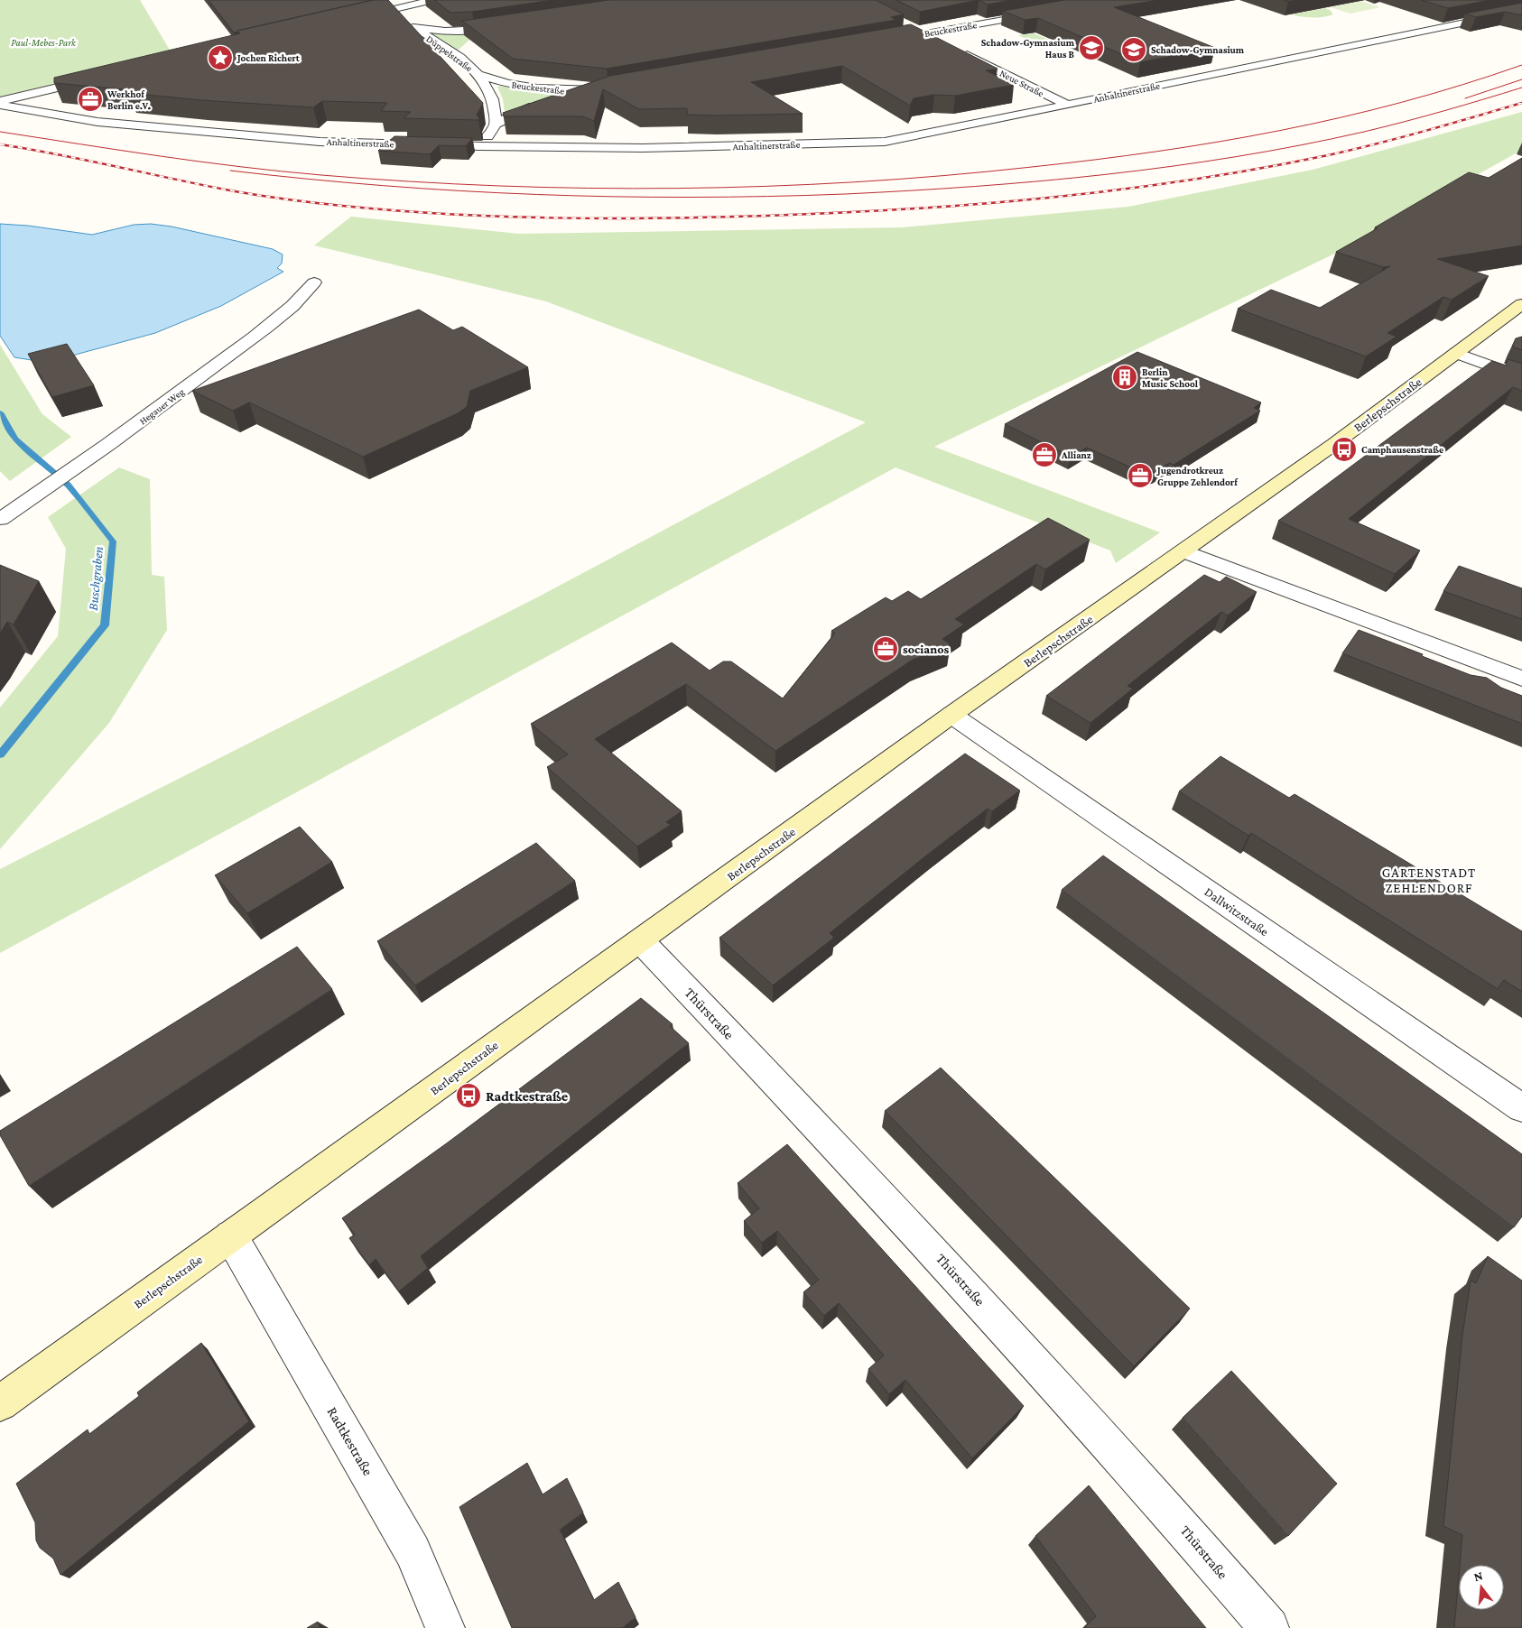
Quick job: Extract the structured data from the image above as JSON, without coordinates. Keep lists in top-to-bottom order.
{
  "streets": {
    "street": [
      "Beuckestraße",
      "Düppelstraße",
      "Neue Straße",
      "Anhaltinerstraße",
      "Berlepschstraße",
      "Hegauer Weg",
      "Dallwitzstraße",
      "Thürstraße",
      "Radtkestraße"
    ]
  },
  "crossings": [
    ["Beuckestraße", "Düppelstraße"],
    ["Neue Straße", "Anhaltinerstraße"],
    ["Berlepschstraße", "Dallwitzstraße"],
    ["Berlepschstraße", "Thürstraße"],
    ["Berlepschstraße", "Radtkestraße"]
  ],
  "districts": ["GARTENSTADT ZEHLENDORF"],
  "water": ["Buschgraben"],
  "parks": ["Paul-Mebes-Park"],
  "places": {
    "school or university": ["Schadow-Gymnasium Haus B", "Schadow-Gymnasium"],
    "place": ["Jochen Richert"],
    "office": [
      "Werkhof Berlin e.V.",
      "Allianz",
      "Jugendrotkreuz Gruppe Zehlendorf",
      "socianos"
    ],
    "building": ["Berlin Music School"],
    "bus stop": ["Camphausenstraße", "Radtkestraße"]
  },
  "north": "top"
}
